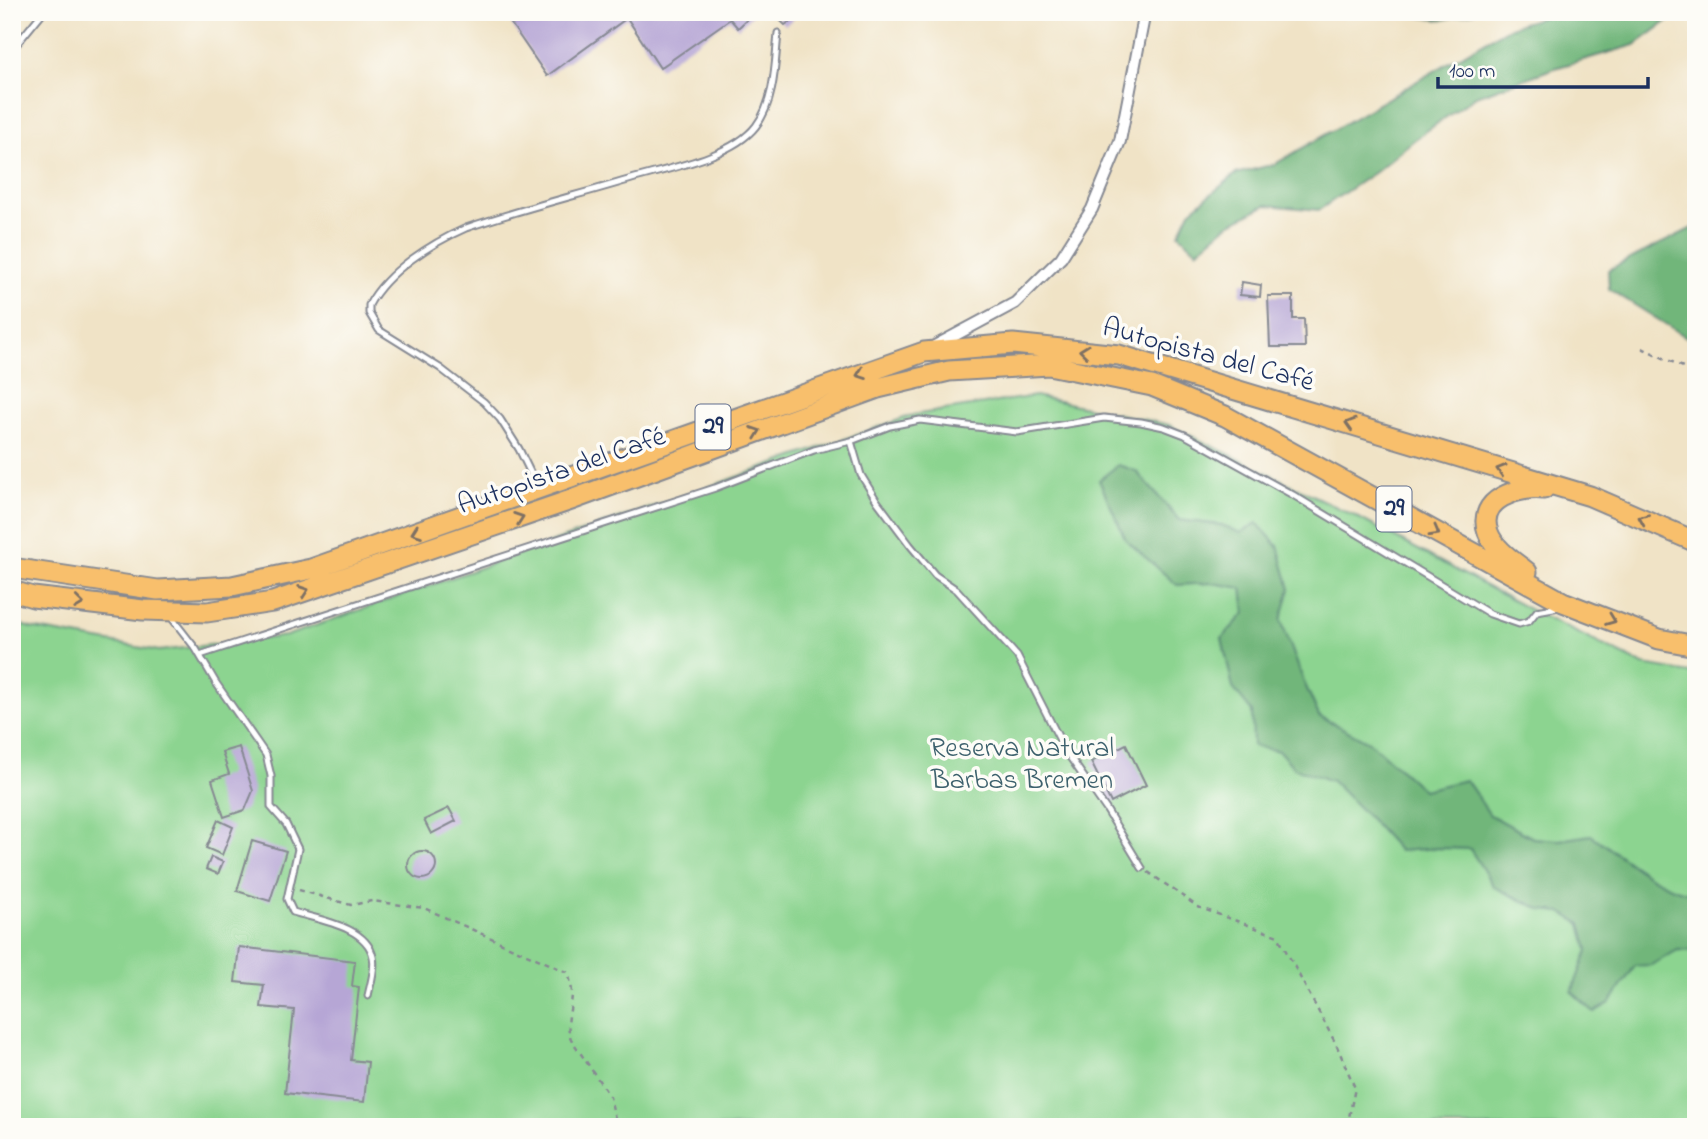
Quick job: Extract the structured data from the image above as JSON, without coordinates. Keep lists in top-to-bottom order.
{
  "streets": {
    "highway": ["Autopista del Café", "29"]
  },
  "parks": ["Reserva Natural Barbas Bremen"],
  "scale_bar": "100 m"
}
